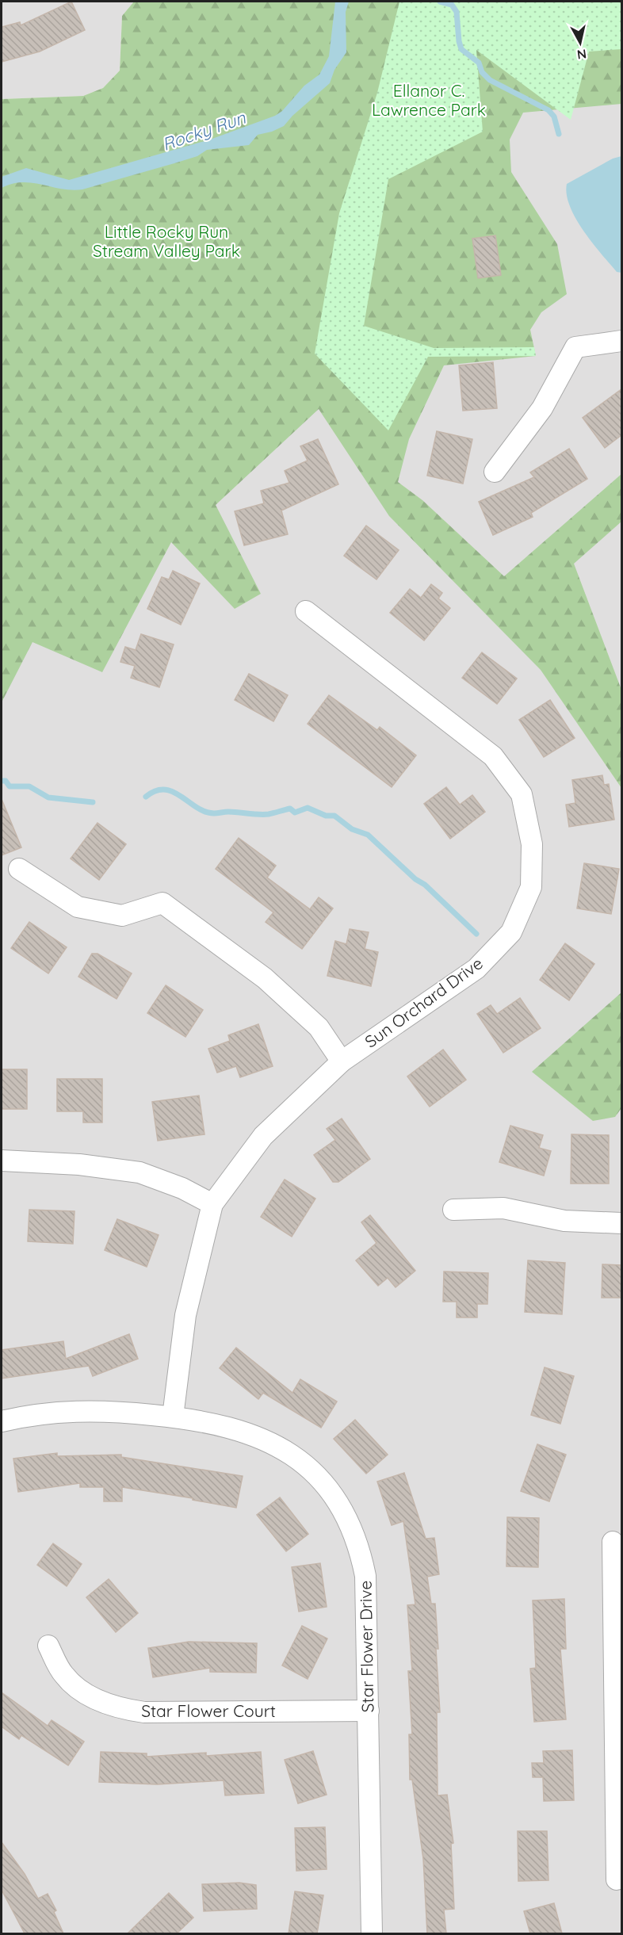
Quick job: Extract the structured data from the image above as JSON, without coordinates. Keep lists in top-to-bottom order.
{
  "streets": {
    "street": ["Sun Orchard Drive", "Star Flower Drive", "Star Flower Court"]
  },
  "crossings": [
    ["Sun Orchard Drive", "Star Flower Drive"],
    ["Star Flower Drive", "Star Flower Court"]
  ],
  "water": ["Rocky Run"],
  "parks": ["Ellanor C. Lawrence Park", "Little Rocky Run Stream Valley Park"],
  "north": "bottom"
}
